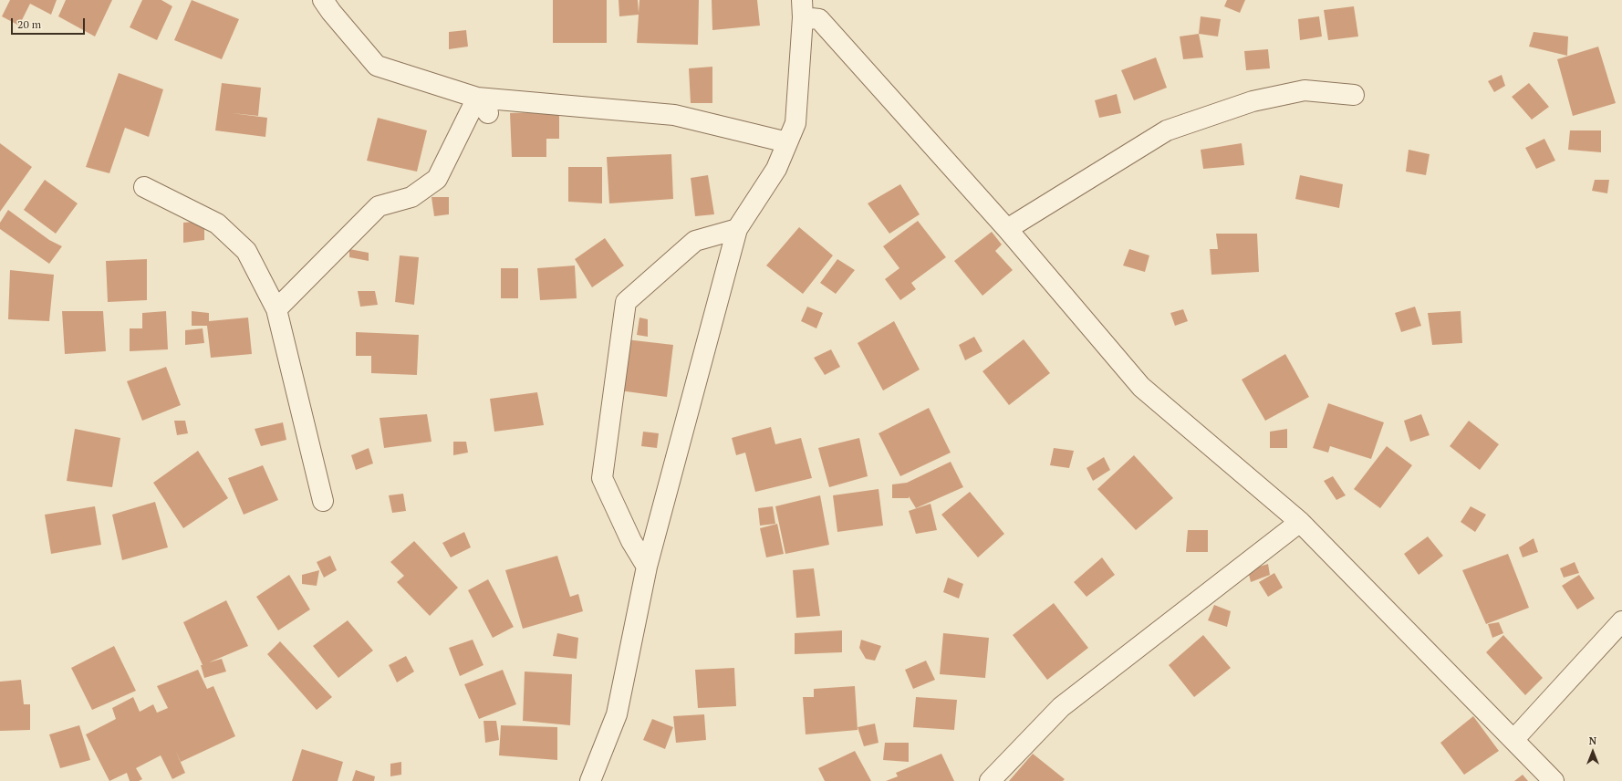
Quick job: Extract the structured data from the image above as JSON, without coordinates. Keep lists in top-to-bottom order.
{
  "scale_bar": "20 m",
  "north": "top"
}
